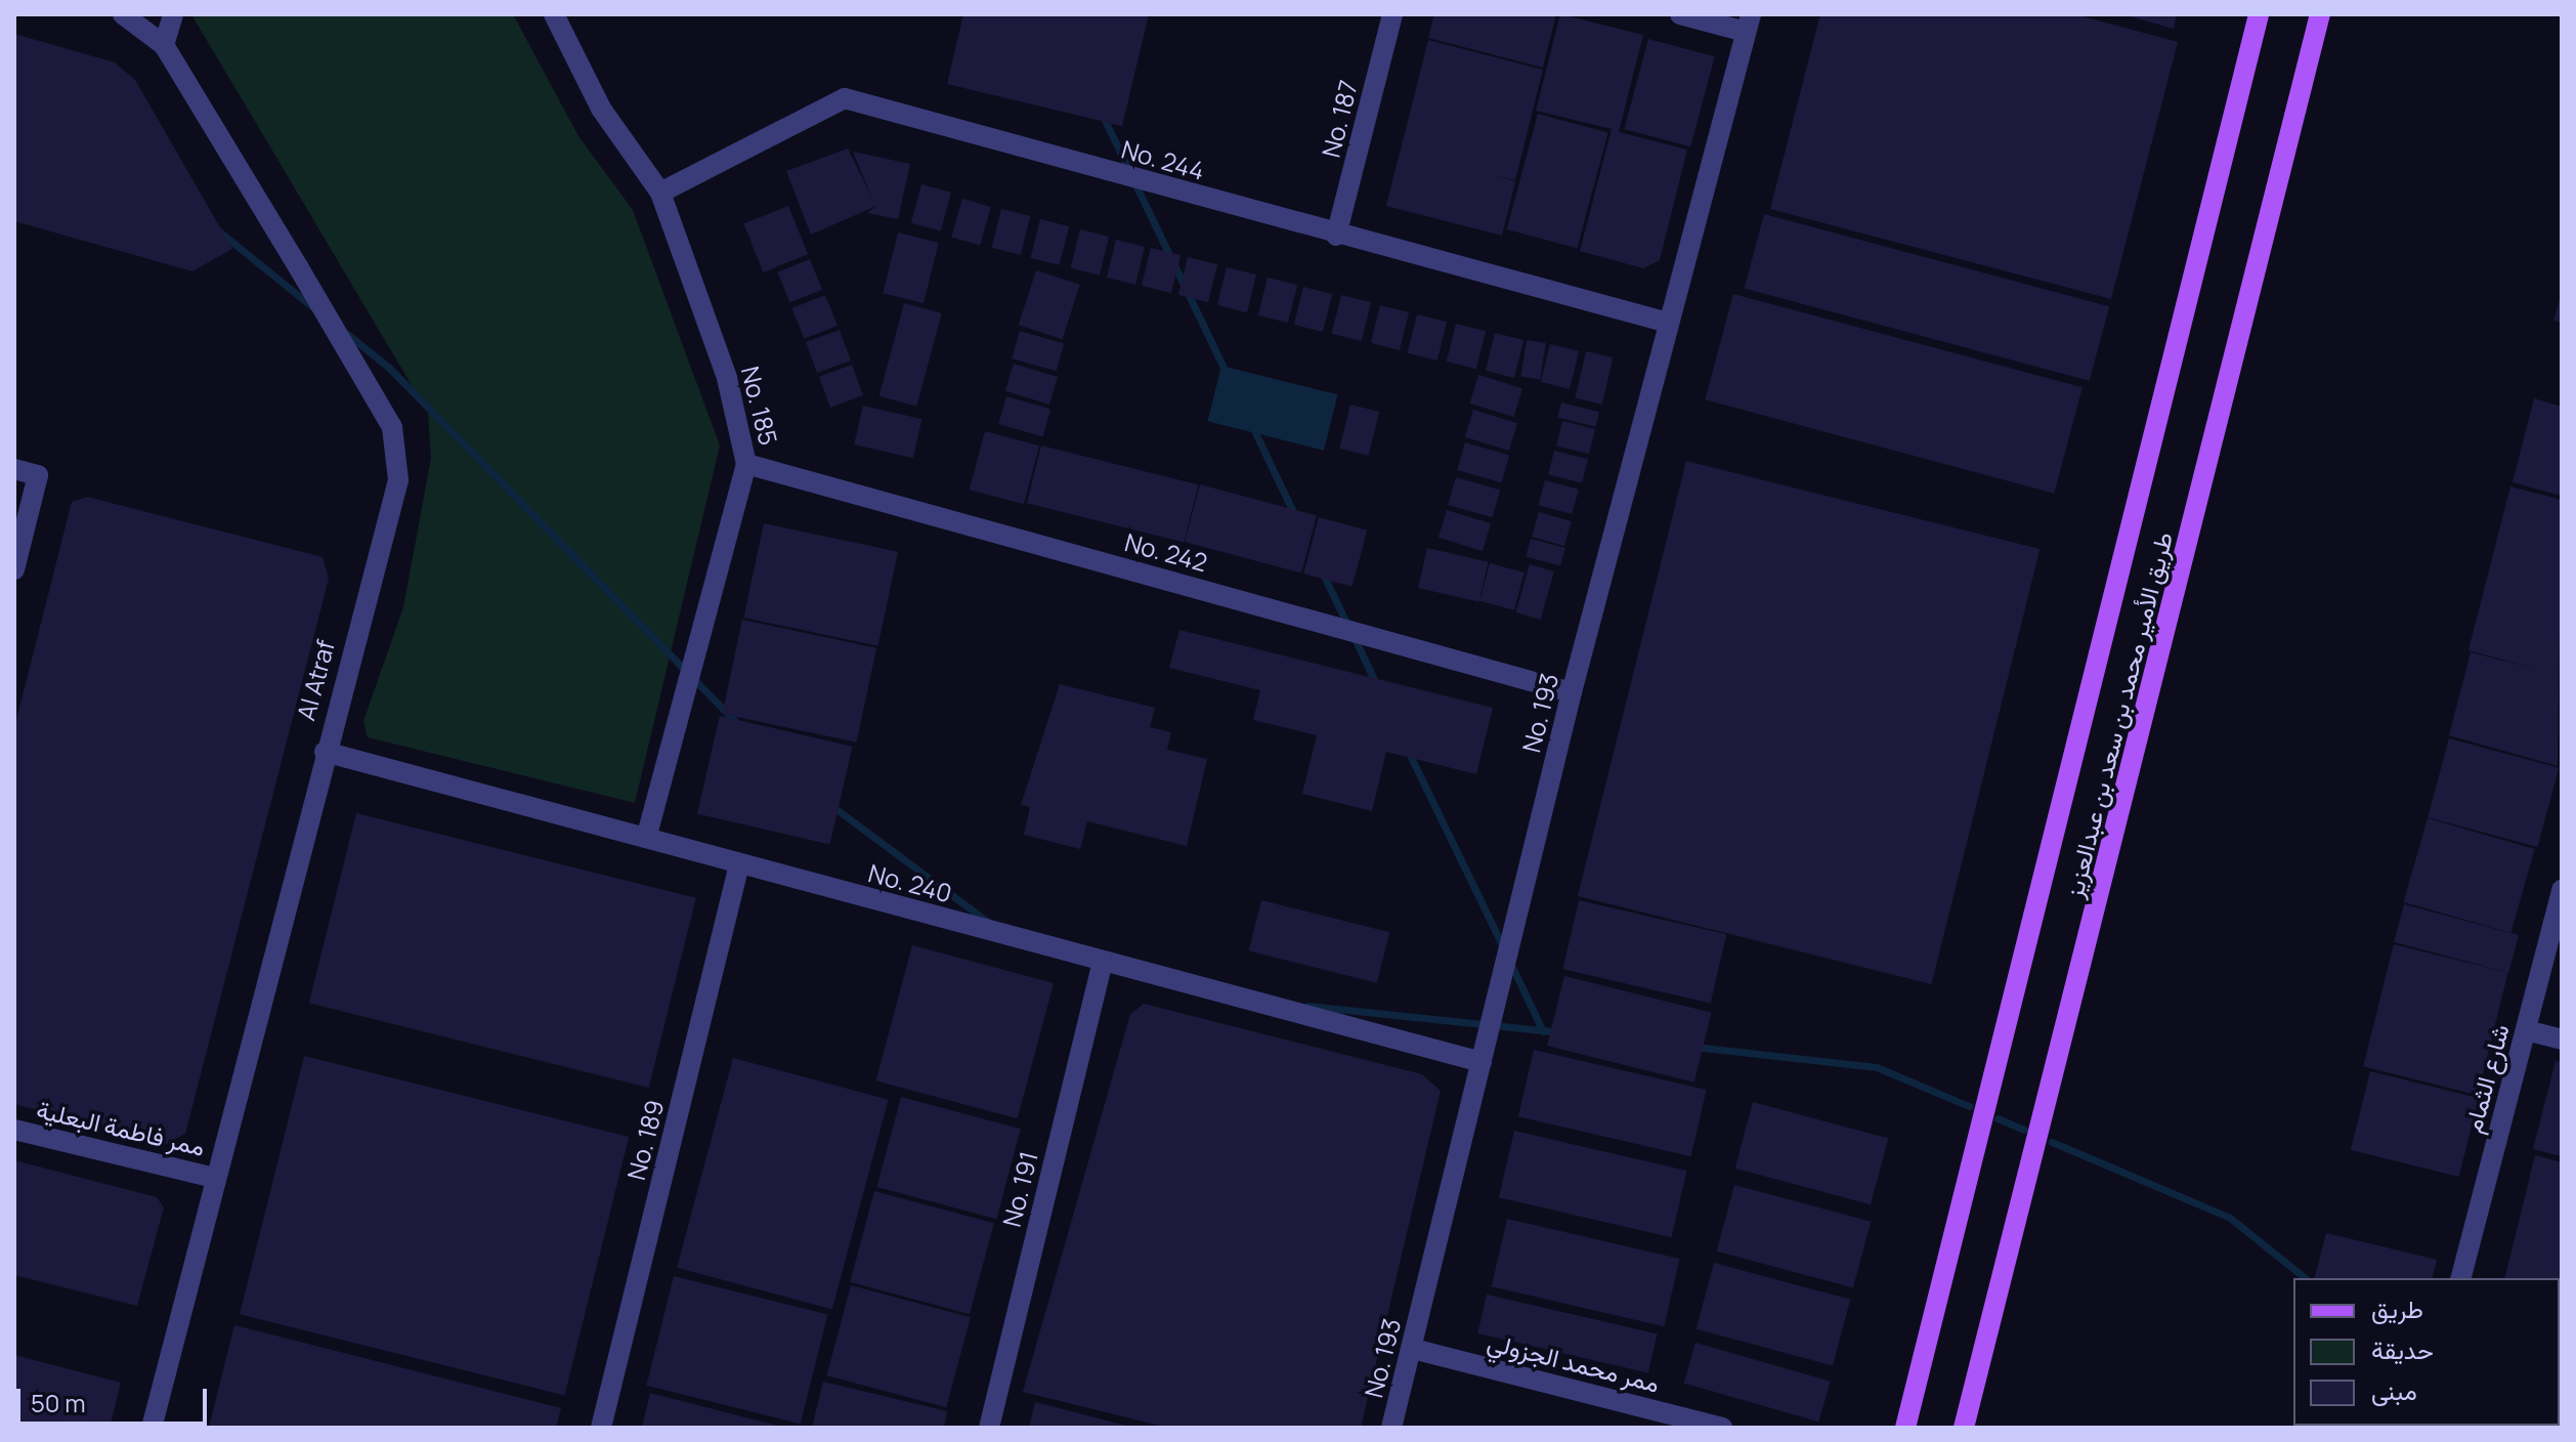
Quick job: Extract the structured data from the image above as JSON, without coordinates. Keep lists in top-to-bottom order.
{
  "streets": {
    "main road": ["طريق الأمير محمد بن سعد بن عبدالعزيز"],
    "street": [
      "No. 187",
      "No. 244",
      "No. 185",
      "No. 242",
      "Al Atraf",
      "No. 193",
      "No. 240",
      "شارع الثمام",
      "ممر فاطمة البعلية",
      "No. 189",
      "No. 191",
      "ممر محمد الجزولي"
    ]
  },
  "crossings": [
    ["No. 187", "No. 244"],
    ["No. 244", "No. 185"],
    ["No. 244", "No. 193"],
    ["No. 185", "No. 242"],
    ["No. 185", "No. 240"],
    ["No. 242", "No. 193"],
    ["Al Atraf", "No. 240"],
    ["Al Atraf", "ممر فاطمة البعلية"],
    ["No. 193", "No. 240"],
    ["No. 193", "ممر محمد الجزولي"],
    ["No. 240", "No. 189"],
    ["No. 240", "No. 191"]
  ],
  "legend": ["طريق", "حديقة", "مبنى"],
  "scale_bar": "50 m"
}
